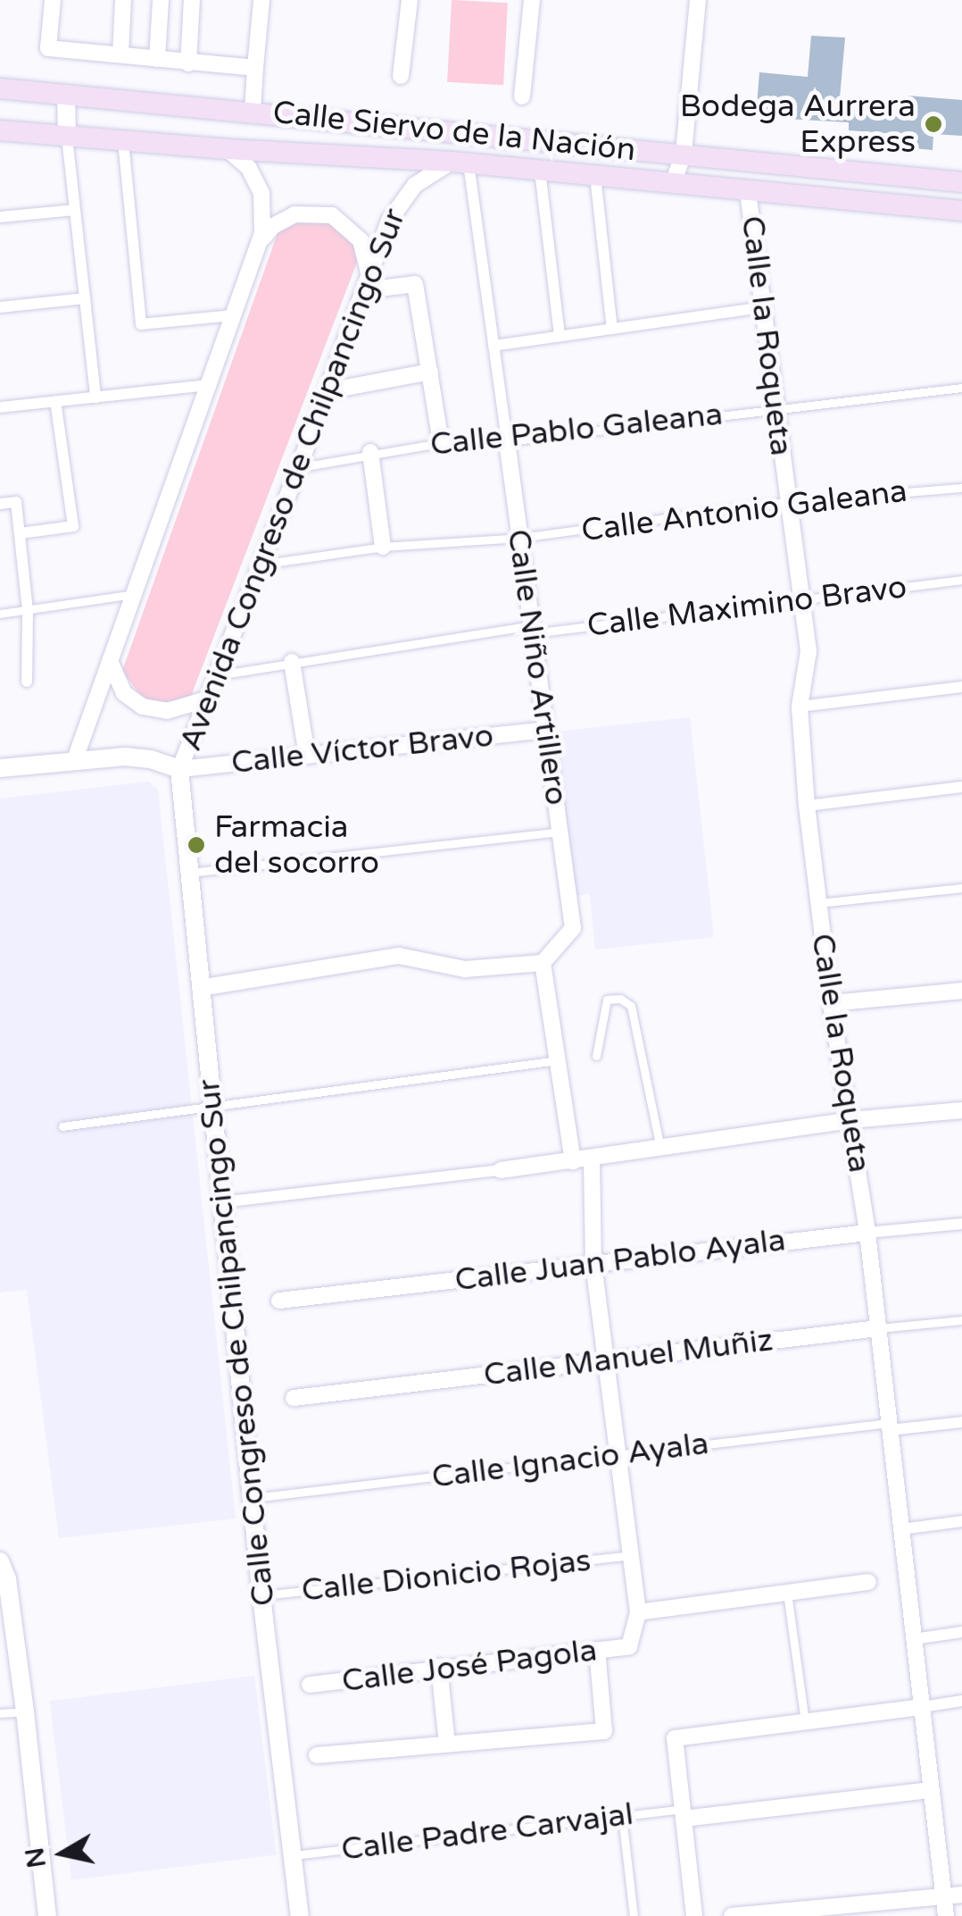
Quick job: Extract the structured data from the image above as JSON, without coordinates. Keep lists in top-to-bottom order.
{
  "streets": {
    "main road": ["Calle Siervo de la Nación"],
    "street": [
      "Calle la Roqueta",
      "Avenida Congreso de Chilpancingo Sur",
      "Calle Niño Artillero",
      "Calle Víctor Bravo",
      "Calle Juan Pablo Ayala",
      "Calle Congreso de Chilpancingo Sur",
      "Calle Manuel Muñiz",
      "Calle Ignacio Ayala",
      "Calle José Pagola",
      "Calle Padre Carvajal"
    ],
    "lane": [
      "Calle Pablo Galeana",
      "Calle Antonio Galeana",
      "Calle Maximino Bravo",
      "Calle Dionicio Rojas"
    ]
  },
  "crossings": [
    ["Calle Siervo de la Nación", "Calle la Roqueta"],
    ["Calle Siervo de la Nación", "Avenida Congreso de Chilpancingo Sur"],
    ["Calle Siervo de la Nación", "Calle Niño Artillero"],
    ["Calle la Roqueta", "Calle Pablo Galeana"],
    ["Calle la Roqueta", "Calle Antonio Galeana"],
    ["Calle la Roqueta", "Calle Maximino Bravo"],
    ["Calle la Roqueta", "Calle Juan Pablo Ayala"],
    ["Calle la Roqueta", "Calle Manuel Muñiz"],
    ["Calle la Roqueta", "Calle Ignacio Ayala"],
    ["Calle la Roqueta", "Calle Padre Carvajal"],
    ["Calle Pablo Galeana", "Avenida Congreso de Chilpancingo Sur"],
    ["Calle Pablo Galeana", "Calle Niño Artillero"],
    ["Avenida Congreso de Chilpancingo Sur", "Calle Antonio Galeana"],
    ["Avenida Congreso de Chilpancingo Sur", "Calle Maximino Bravo"],
    ["Avenida Congreso de Chilpancingo Sur", "Calle Niño Artillero"],
    ["Avenida Congreso de Chilpancingo Sur", "Calle Víctor Bravo"],
    ["Avenida Congreso de Chilpancingo Sur", "Calle Congreso de Chilpancingo Sur"],
    ["Calle Antonio Galeana", "Calle Niño Artillero"],
    ["Calle Maximino Bravo", "Calle Niño Artillero"],
    ["Calle Niño Artillero", "Calle Víctor Bravo"],
    ["Calle Víctor Bravo", "Calle Congreso de Chilpancingo Sur"],
    ["Calle Congreso de Chilpancingo Sur", "Calle Ignacio Ayala"],
    ["Calle Congreso de Chilpancingo Sur", "Calle Dionicio Rojas"],
    ["Calle Congreso de Chilpancingo Sur", "Calle Padre Carvajal"]
  ],
  "places": ["Bodega Aurrera Express", "Farmacia del socorro"],
  "north": "left"
}
